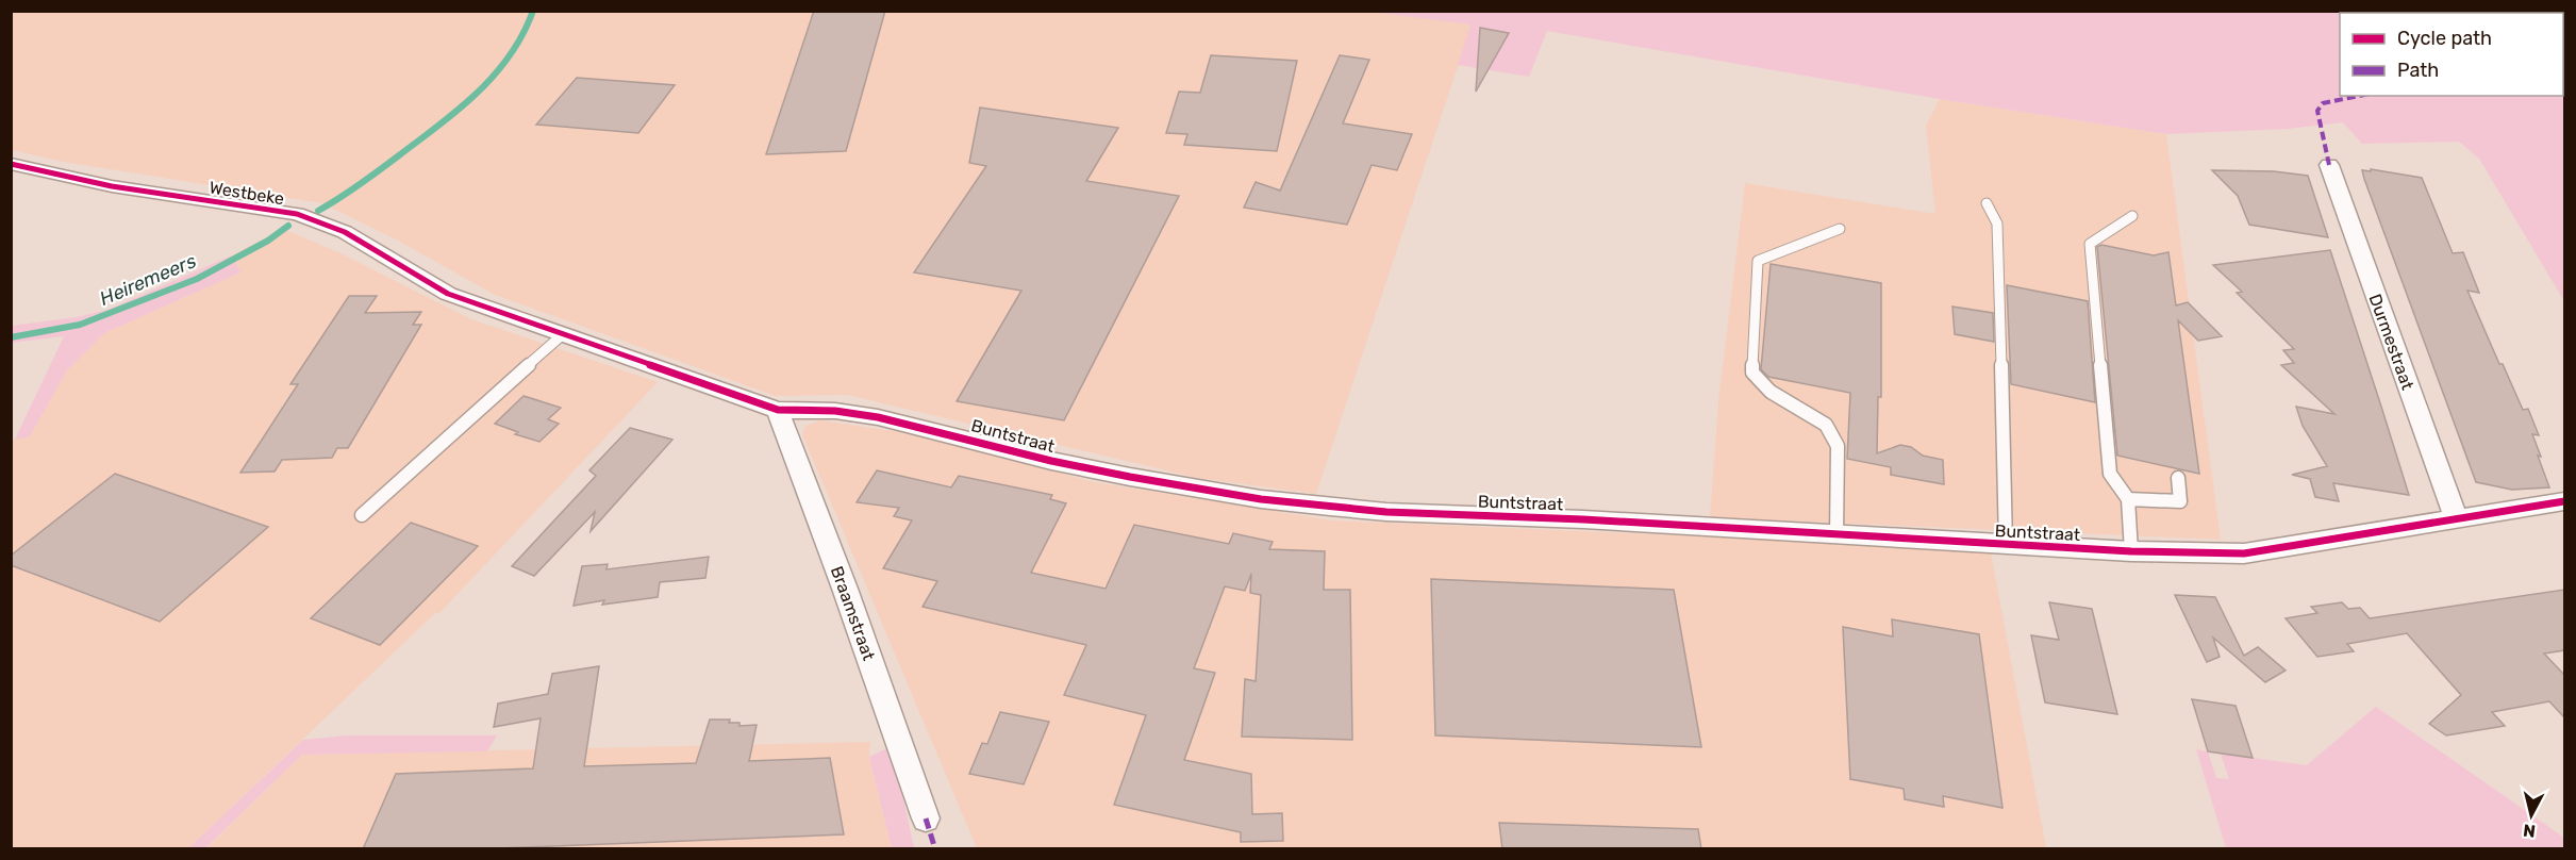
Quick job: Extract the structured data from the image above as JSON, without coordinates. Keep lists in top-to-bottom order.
{
  "streets": {
    "street": [
      "Westbeke",
      "Durmestraat",
      "Buntstraat",
      "Braamstraat"
    ]
  },
  "crossings": [
    ["Westbeke", "Buntstraat"],
    ["Durmestraat", "Buntstraat"],
    ["Buntstraat", "Braamstraat"]
  ],
  "water": ["Heiremeers"],
  "legend": ["Cycle path", "Path"],
  "north": "bottom"
}
